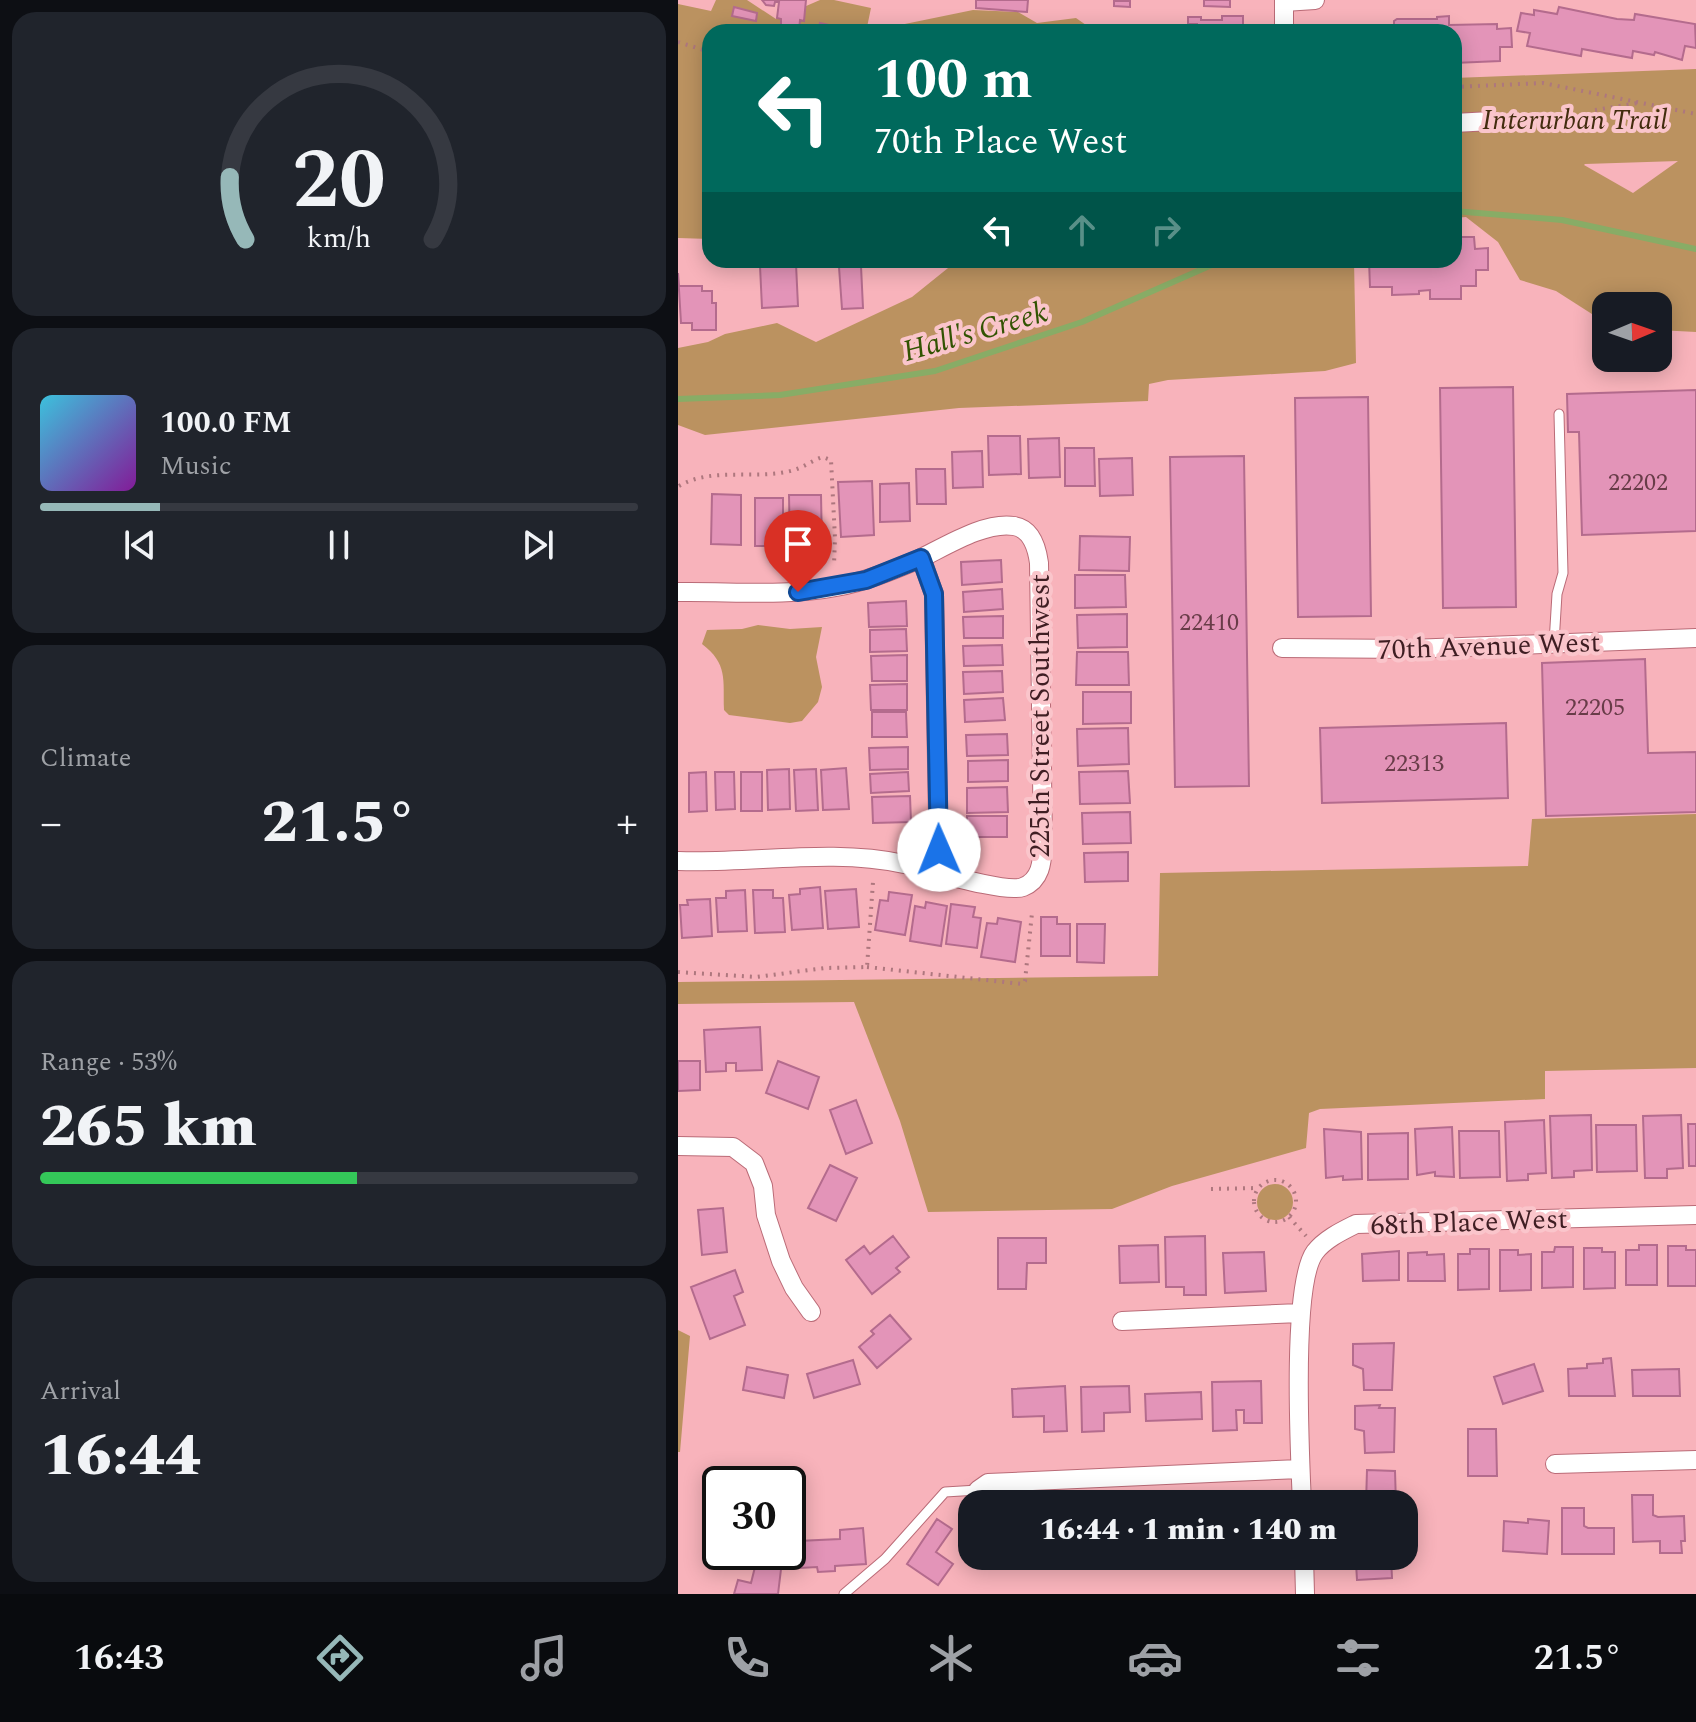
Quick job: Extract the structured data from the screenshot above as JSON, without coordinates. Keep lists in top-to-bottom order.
{
  "streets": {
    "street": ["70th Avenue West", "225th Street Southwest", "68th Place West"]
  },
  "water": ["Hall's Creek"],
  "parks": ["Interurban Trail"],
  "house_numbers": [
    "22202",
    "22410",
    "22205",
    "22313"
  ],
  "north": "right",
  "page": {
    "turn": ["100 m", "70th Place West"],
    "song": ["100.0 FM", "Music"],
    "tile": [
      "Climate",
      ["Range · 53%", "265 km"],
      ["Arrival", "16:44"]
    ],
    "heat": ["−", "21.5°", "+"],
    "limit": "30",
    "trip": "16:44 · 1 min · 140 m",
    "tabs": ["16:43", "21.5°"],
    "gauge": ["20", "km/h"]
  }
}
